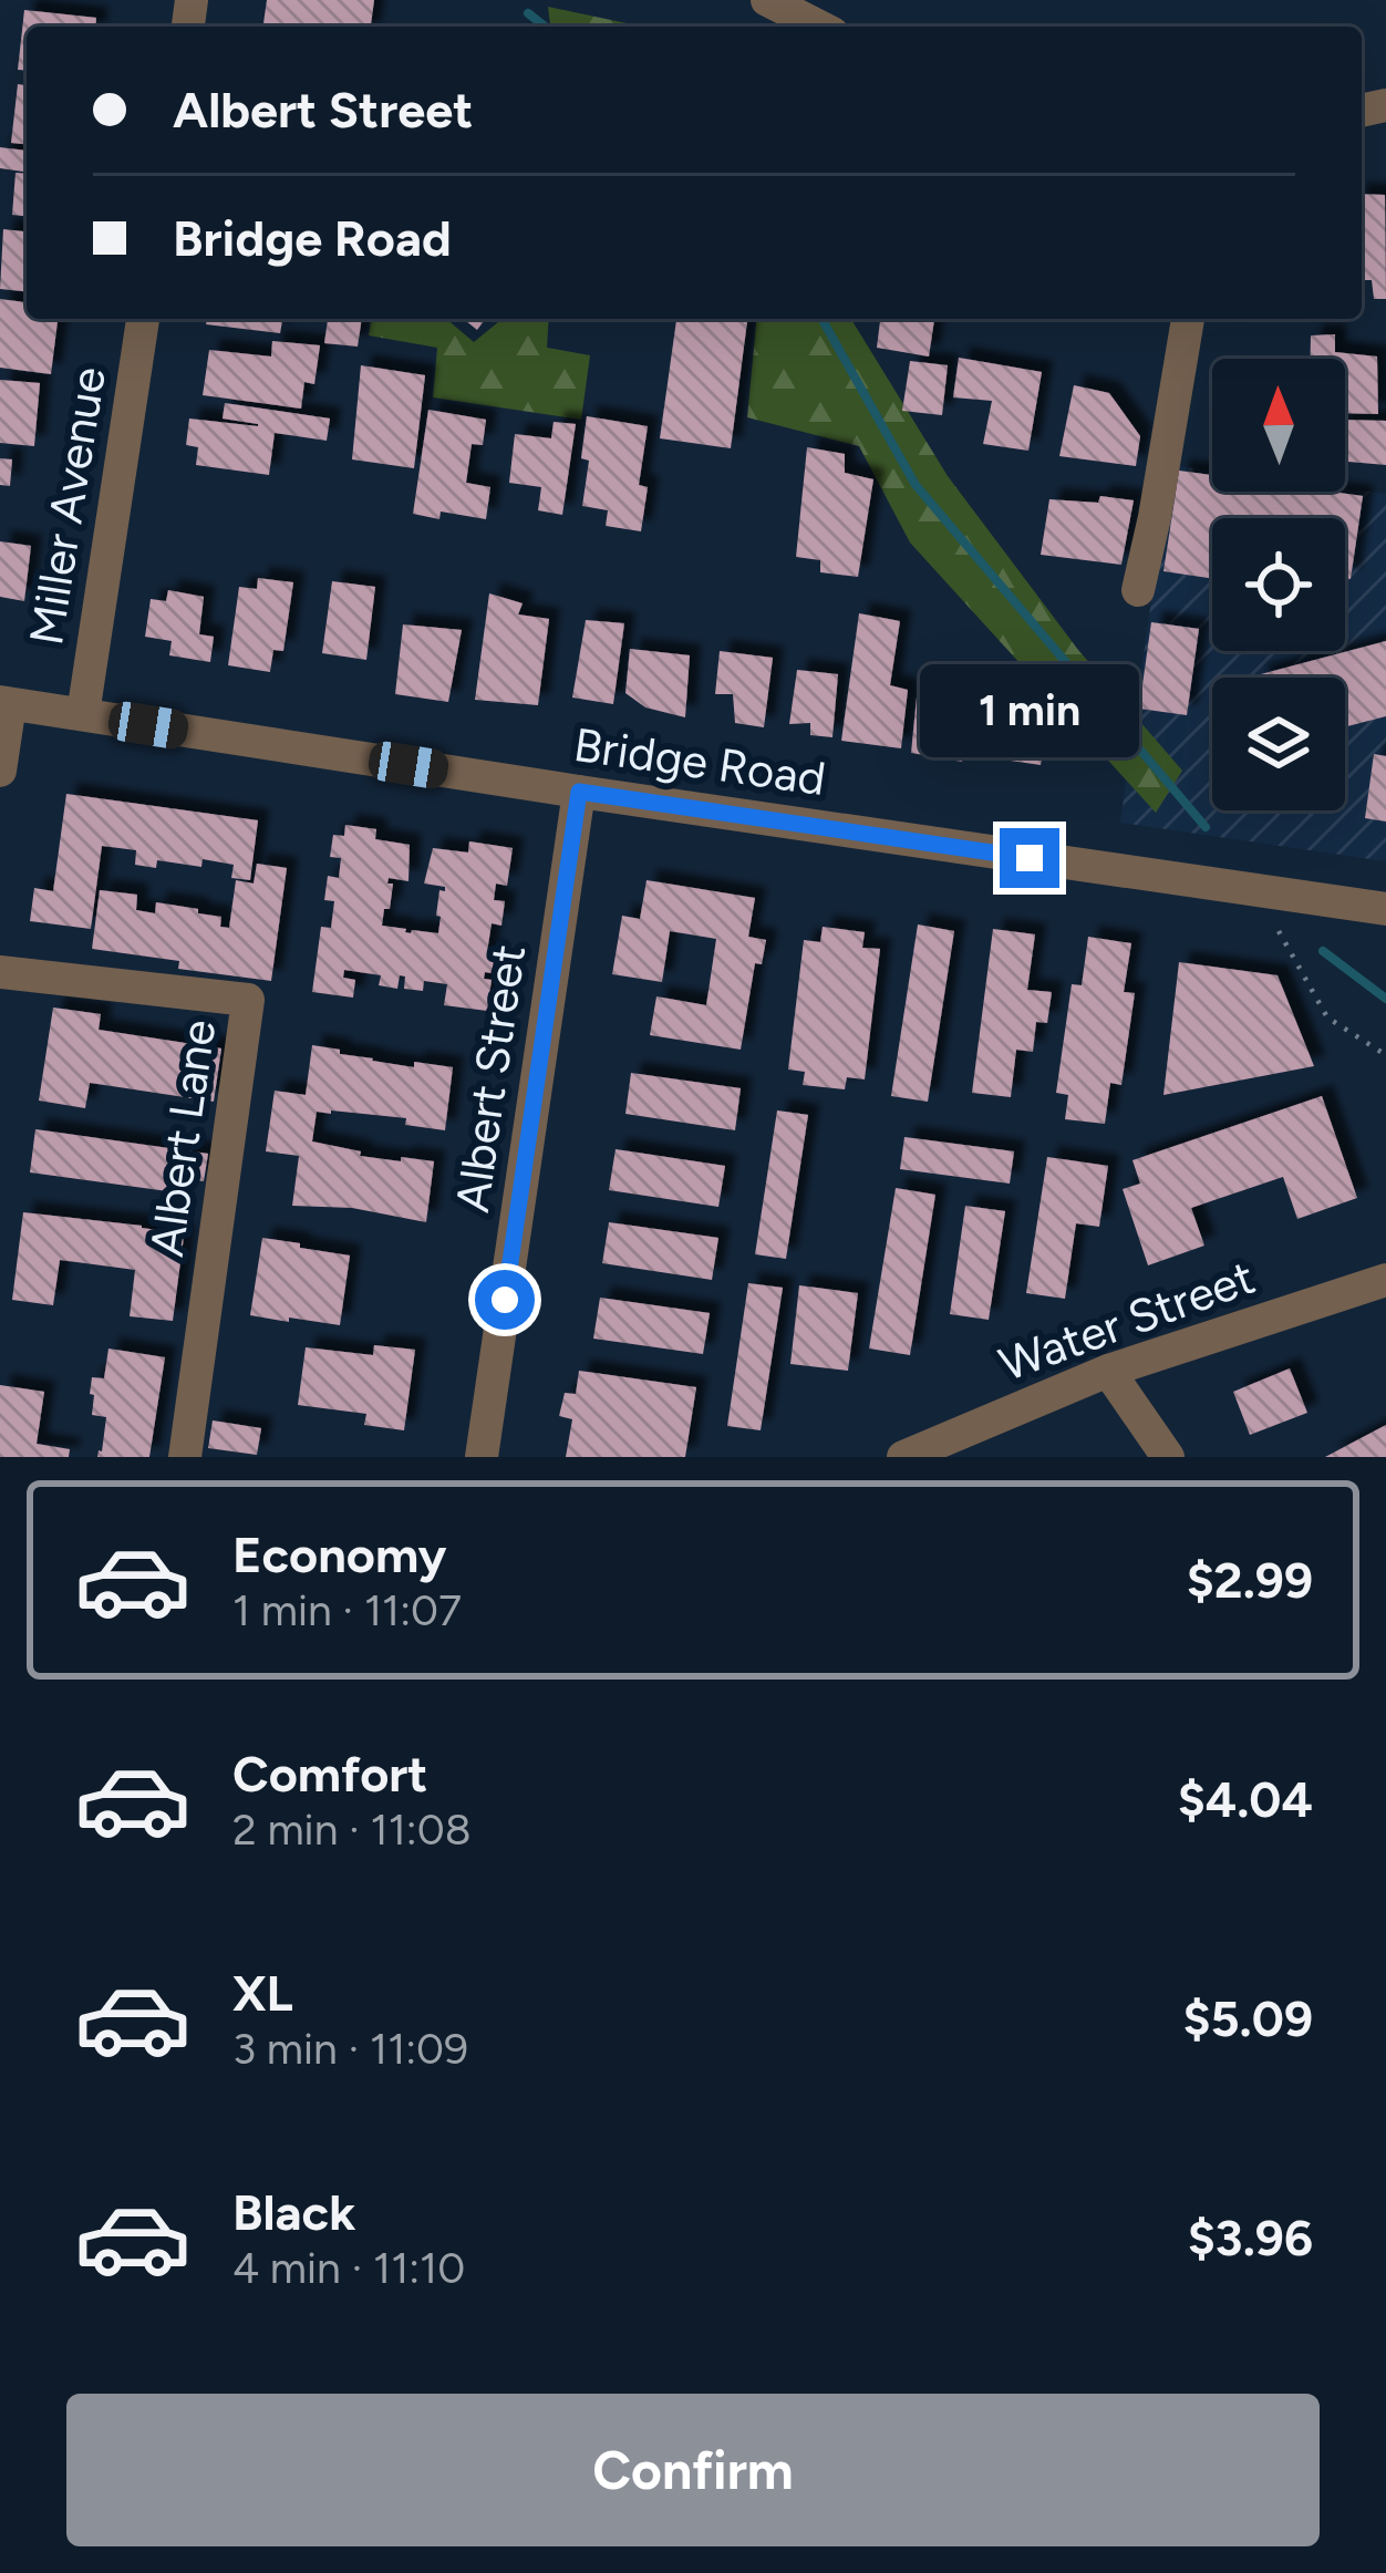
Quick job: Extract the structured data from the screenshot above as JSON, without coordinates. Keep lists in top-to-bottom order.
{
  "streets": {
    "street": [
      "Miller Avenue",
      "Bridge Road",
      "Albert Street",
      "Albert Lane",
      "Water Street"
    ]
  },
  "crossings": [
    ["Miller Avenue", "Bridge Road"],
    ["Bridge Road", "Albert Street"]
  ],
  "north": "top",
  "page": {
    "banner": ["Albert Street", "Bridge Road"],
    "bubble": "1 min",
    "list": [
      {
        "name": "Economy",
        "note": "1 min · 11:07",
        "value": "$2.99"
      },
      {
        "name": "Comfort",
        "note": "2 min · 11:08",
        "value": "$4.04"
      },
      {
        "name": "XL",
        "note": "3 min · 11:09",
        "value": "$5.09"
      },
      {
        "name": "Black",
        "note": "4 min · 11:10",
        "value": "$3.96"
      }
    ],
    "buttons": "Confirm"
  }
}
